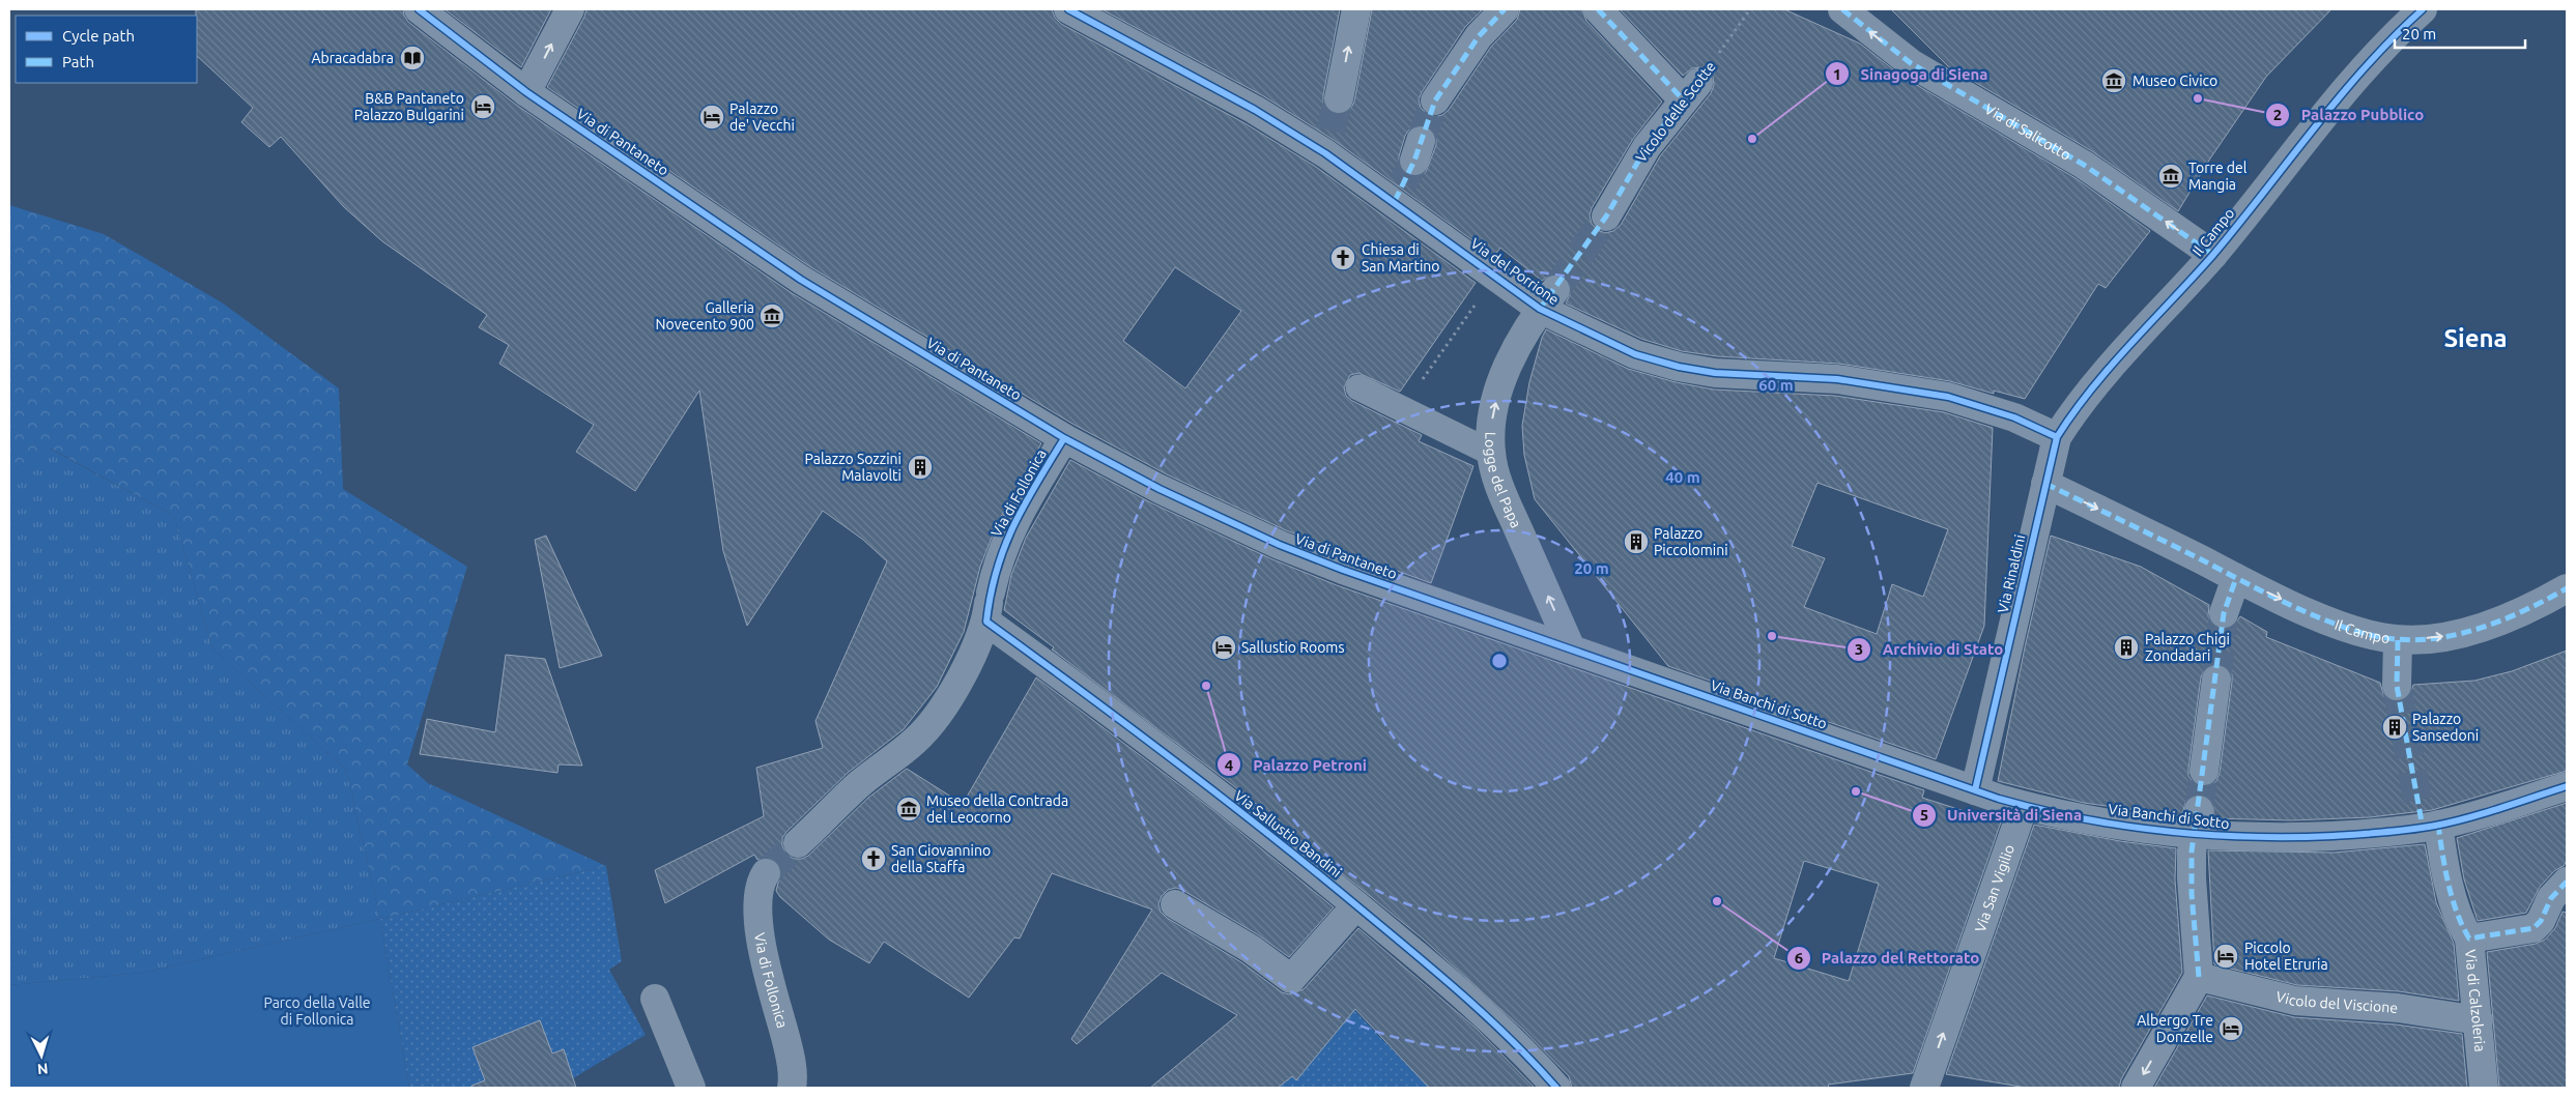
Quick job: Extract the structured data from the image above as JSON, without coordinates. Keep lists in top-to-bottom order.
{
  "streets": {
    "street": [
      "Vicolo delle Scotte",
      "Via di Salicotto",
      "Via di Pantaneto",
      "Il Campo",
      "Via del Porrione",
      "Logge del Papa",
      "Via di Follonica",
      "Via Rinaldini",
      "Via Banchi di Sotto",
      "Via Sallustio Bandini",
      "Via San Vigilio",
      "Via di Calzoleria",
      "Vicolo del Viscione"
    ]
  },
  "crossings": [
    ["Via di Salicotto", "Il Campo"],
    ["Via di Pantaneto", "Logge del Papa"],
    ["Via di Pantaneto", "Via di Follonica"],
    ["Via di Pantaneto", "Via Banchi di Sotto"],
    ["Il Campo", "Via del Porrione"],
    ["Il Campo", "Via Rinaldini"],
    ["Via del Porrione", "Logge del Papa"],
    ["Logge del Papa", "Via Banchi di Sotto"],
    ["Via di Follonica", "Via Sallustio Bandini"],
    ["Via Rinaldini", "Via Banchi di Sotto"],
    ["Via Banchi di Sotto", "Via San Vigilio"],
    ["Via Banchi di Sotto", "Via di Calzoleria"],
    ["Via di Calzoleria", "Vicolo del Viscione"]
  ],
  "one_way": ["Via di Salicotto", "Il Campo", "Logge del Papa"],
  "districts": ["Siena"],
  "parks": ["Parco della Valle di Follonica"],
  "places": {
    "library": ["Abracadabra"],
    "museum": [
      "Museo Civico",
      "Torre del Mangia",
      "Galleria Novecento 900",
      "Museo della Contrada del Leocorno"
    ],
    "other": [
      "Palazzo Pubblico",
      "Sinagoga di Siena",
      "Archivio di Stato",
      "Palazzo Petroni",
      "Università di Siena",
      "Palazzo del Rettorato"
    ],
    "hotel": [
      "B&B Pantaneto Palazzo Bulgarini",
      "Palazzo de' Vecchi",
      "Sallustio Rooms",
      "Piccolo Hotel Etruria",
      "Albergo Tre Donzelle"
    ],
    "church": ["Chiesa di San Martino", "San Giovannino della Staffa"],
    "building": [
      "Palazzo Sozzini Malavolti",
      "Palazzo Piccolomini",
      "Palazzo Chigi Zondadari",
      "Palazzo Sansedoni"
    ]
  },
  "legend": ["Cycle path", "Path"],
  "scale_bar": "20 m",
  "north": "bottom",
  "rings": ["60 m", "40 m", "20 m"]
}
